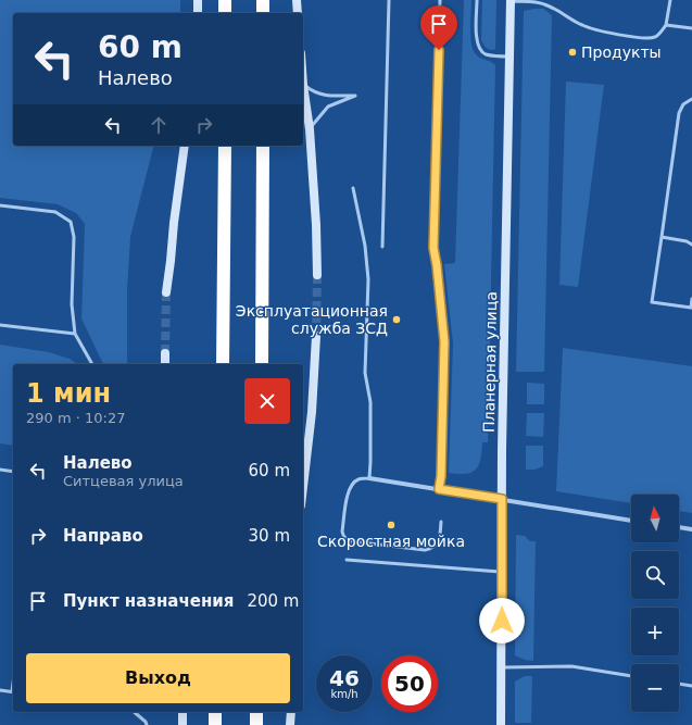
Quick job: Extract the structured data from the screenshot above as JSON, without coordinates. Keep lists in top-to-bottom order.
{
  "streets": {
    "main road": ["Планерная улица"]
  },
  "places": ["Продукты", "Эксплуатационная служба ЗСД", "Скоростная мойка"],
  "north": "top",
  "page": {
    "turn": ["60 m", "Налево"],
    "heading": ["1 мин", "290 m · 10:27"],
    "list": [
      {
        "name": "Налево",
        "note": "Ситцевая улица",
        "value": "60 m"
      },
      {
        "name": "Направо",
        "value": "30 m"
      },
      {
        "name": "Пункт назначения",
        "value": "200 m"
      }
    ],
    "map_buttons": ["+", "−"],
    "buttons": "Выход",
    "speed": "46 km/h",
    "limit": "50"
  }
}
